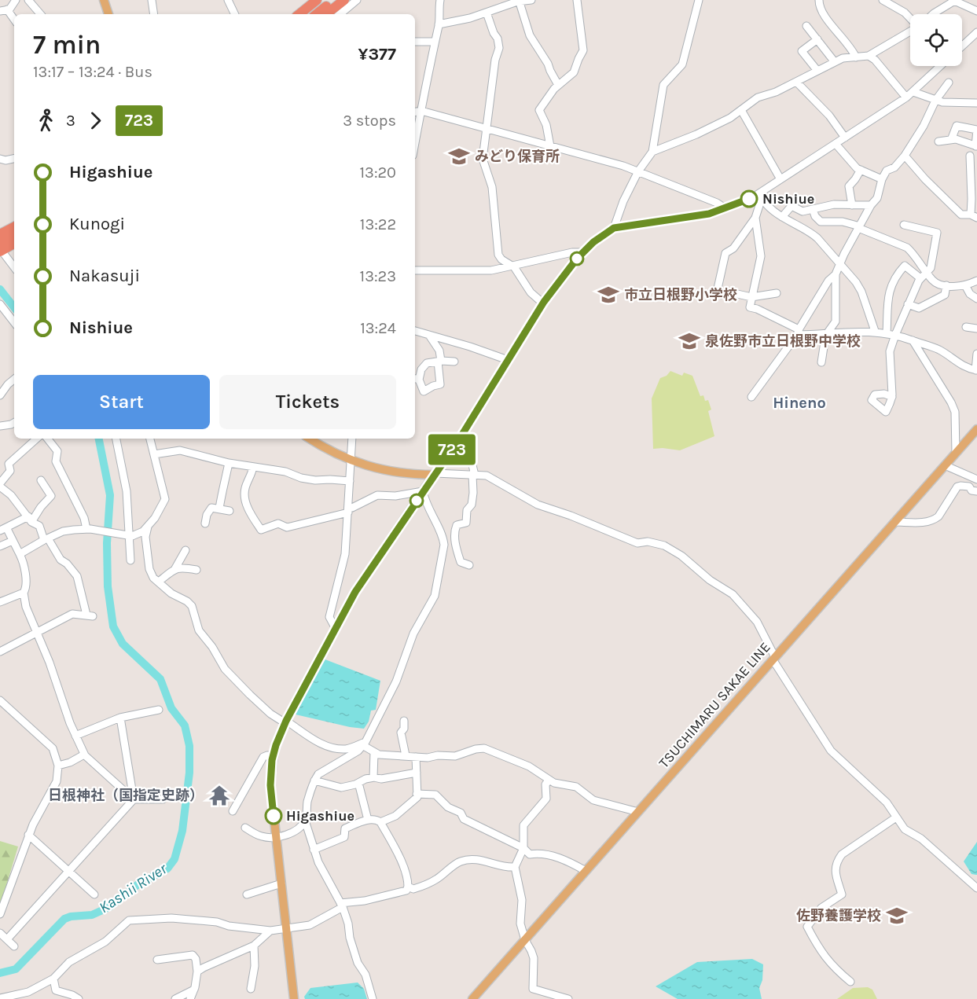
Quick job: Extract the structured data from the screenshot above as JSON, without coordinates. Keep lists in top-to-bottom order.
{
  "streets": {
    "main road": ["TSUCHIMARU SAKAE LINE"]
  },
  "districts": ["Hineno"],
  "water": ["Kashii River"],
  "places": {
    "school or university": [
      "みどり保育所",
      "市立日根野小学校",
      "泉佐野市立日根野中学校",
      "佐野養護学校"
    ],
    "other": ["Nishiue", "Higashiue"],
    "temple": ["日根神社（国指定史跡）"]
  },
  "lines": ["bus line 723"],
  "page": {
    "on_map": "723",
    "heading": ["7 min", "13:17 – 13:24 · Bus", "¥377"],
    "legs": ["3", "723", "3 stops"],
    "list": [
      {
        "name": "Higashiue",
        "value": "13:20"
      },
      {
        "name": "Kunogi",
        "value": "13:22"
      },
      {
        "name": "Nakasuji",
        "value": "13:23"
      },
      {
        "name": "Nishiue",
        "value": "13:24"
      }
    ],
    "buttons": ["Start", "Tickets"]
  }
}
